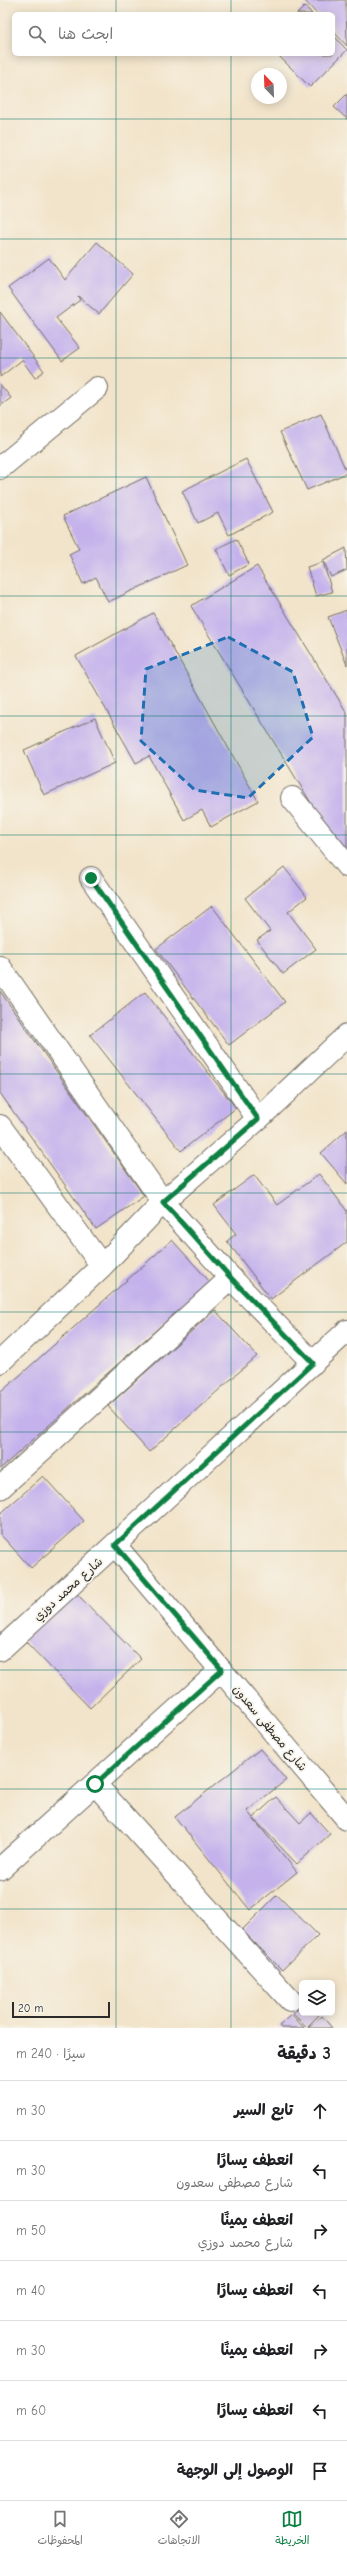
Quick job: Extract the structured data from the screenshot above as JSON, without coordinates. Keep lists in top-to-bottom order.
{
  "streets": {
    "street": ["شارع محمد دوزي", "شارع مصطفى سعدون"]
  },
  "crossings": [
    ["شارع محمد دوزي", "شارع مصطفى سعدون"]
  ],
  "scale_bar": "20 m",
  "north": "top left",
  "page": {
    "search": "ابحث هنا",
    "scale": "20 m",
    "heading": ["3 دقيقة", "سيرًا · 240 m"],
    "list": [
      ["تابع السير", "30 m"],
      ["انعطف يسارًا", "شارع مصطفى سعدون", "30 m"],
      ["انعطف يمينًا", "شارع محمد دوزي", "50 m"],
      ["انعطف يسارًا", "40 m"],
      ["انعطف يمينًا", "30 m"],
      ["انعطف يسارًا", "60 m"],
      "الوصول إلى الوجهة"
    ],
    "nav": ["الخريطة", "الاتجاهات", "المحفوظات"]
  }
}
